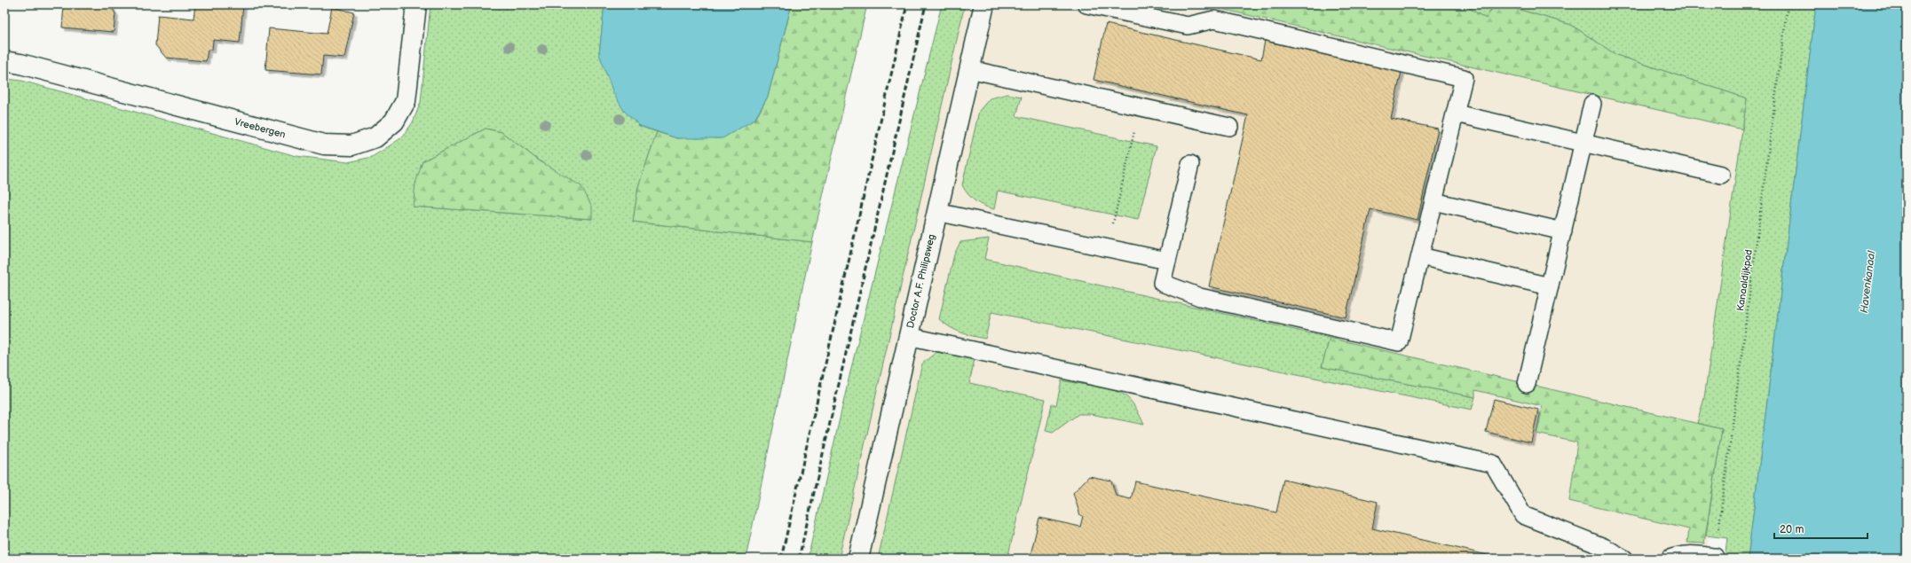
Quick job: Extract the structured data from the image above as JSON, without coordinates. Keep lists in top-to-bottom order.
{
  "streets": {
    "street": ["Vreebergen", "Doctor A.F. Philipsweg"],
    "path": ["Kanaaldijkpad"]
  },
  "water": ["Havenkanaal"],
  "scale_bar": "20 m"
}
